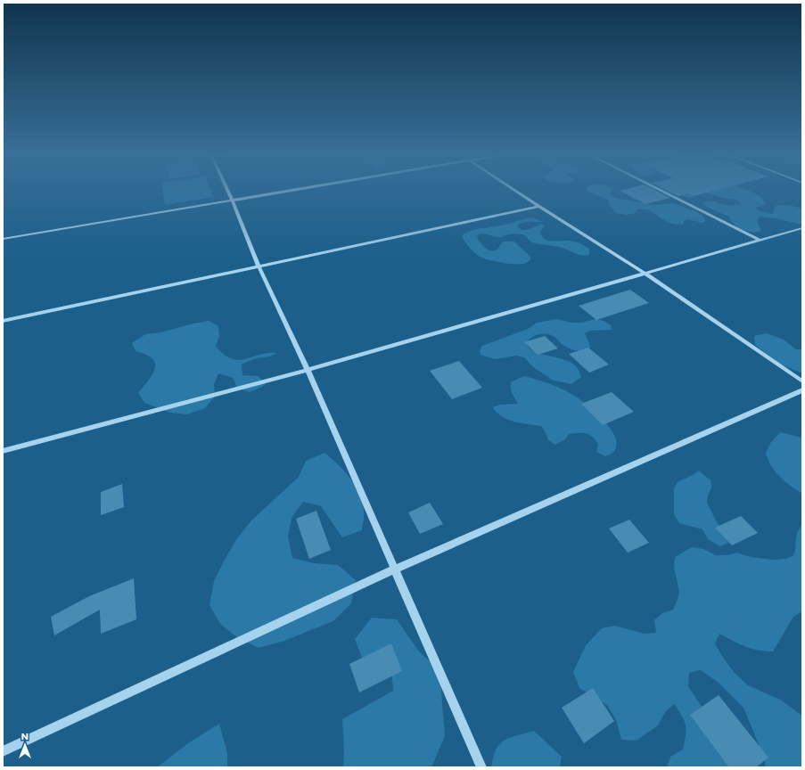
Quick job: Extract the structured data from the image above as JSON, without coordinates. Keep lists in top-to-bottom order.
{
  "north": "top"
}
